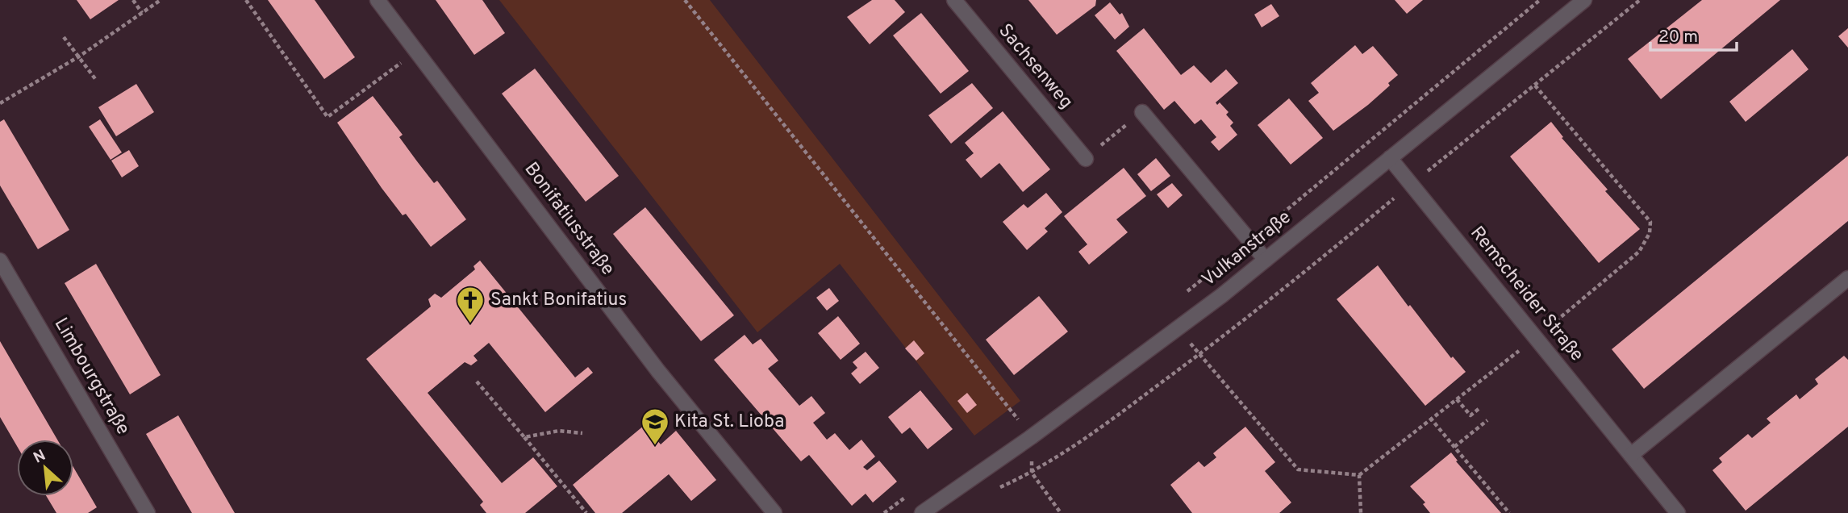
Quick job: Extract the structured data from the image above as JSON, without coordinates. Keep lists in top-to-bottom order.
{
  "streets": {
    "street": [
      "Sachsenweg",
      "Bonifatiusstraße",
      "Vulkanstraße",
      "Remscheider Straße",
      "Limbourgstraße"
    ]
  },
  "crossings": [
    ["Vulkanstraße", "Remscheider Straße"]
  ],
  "places": {
    "church": ["Sankt Bonifatius"],
    "school or university": ["Kita St. Lioba"]
  },
  "scale_bar": "20 m",
  "north": "top left"
}
